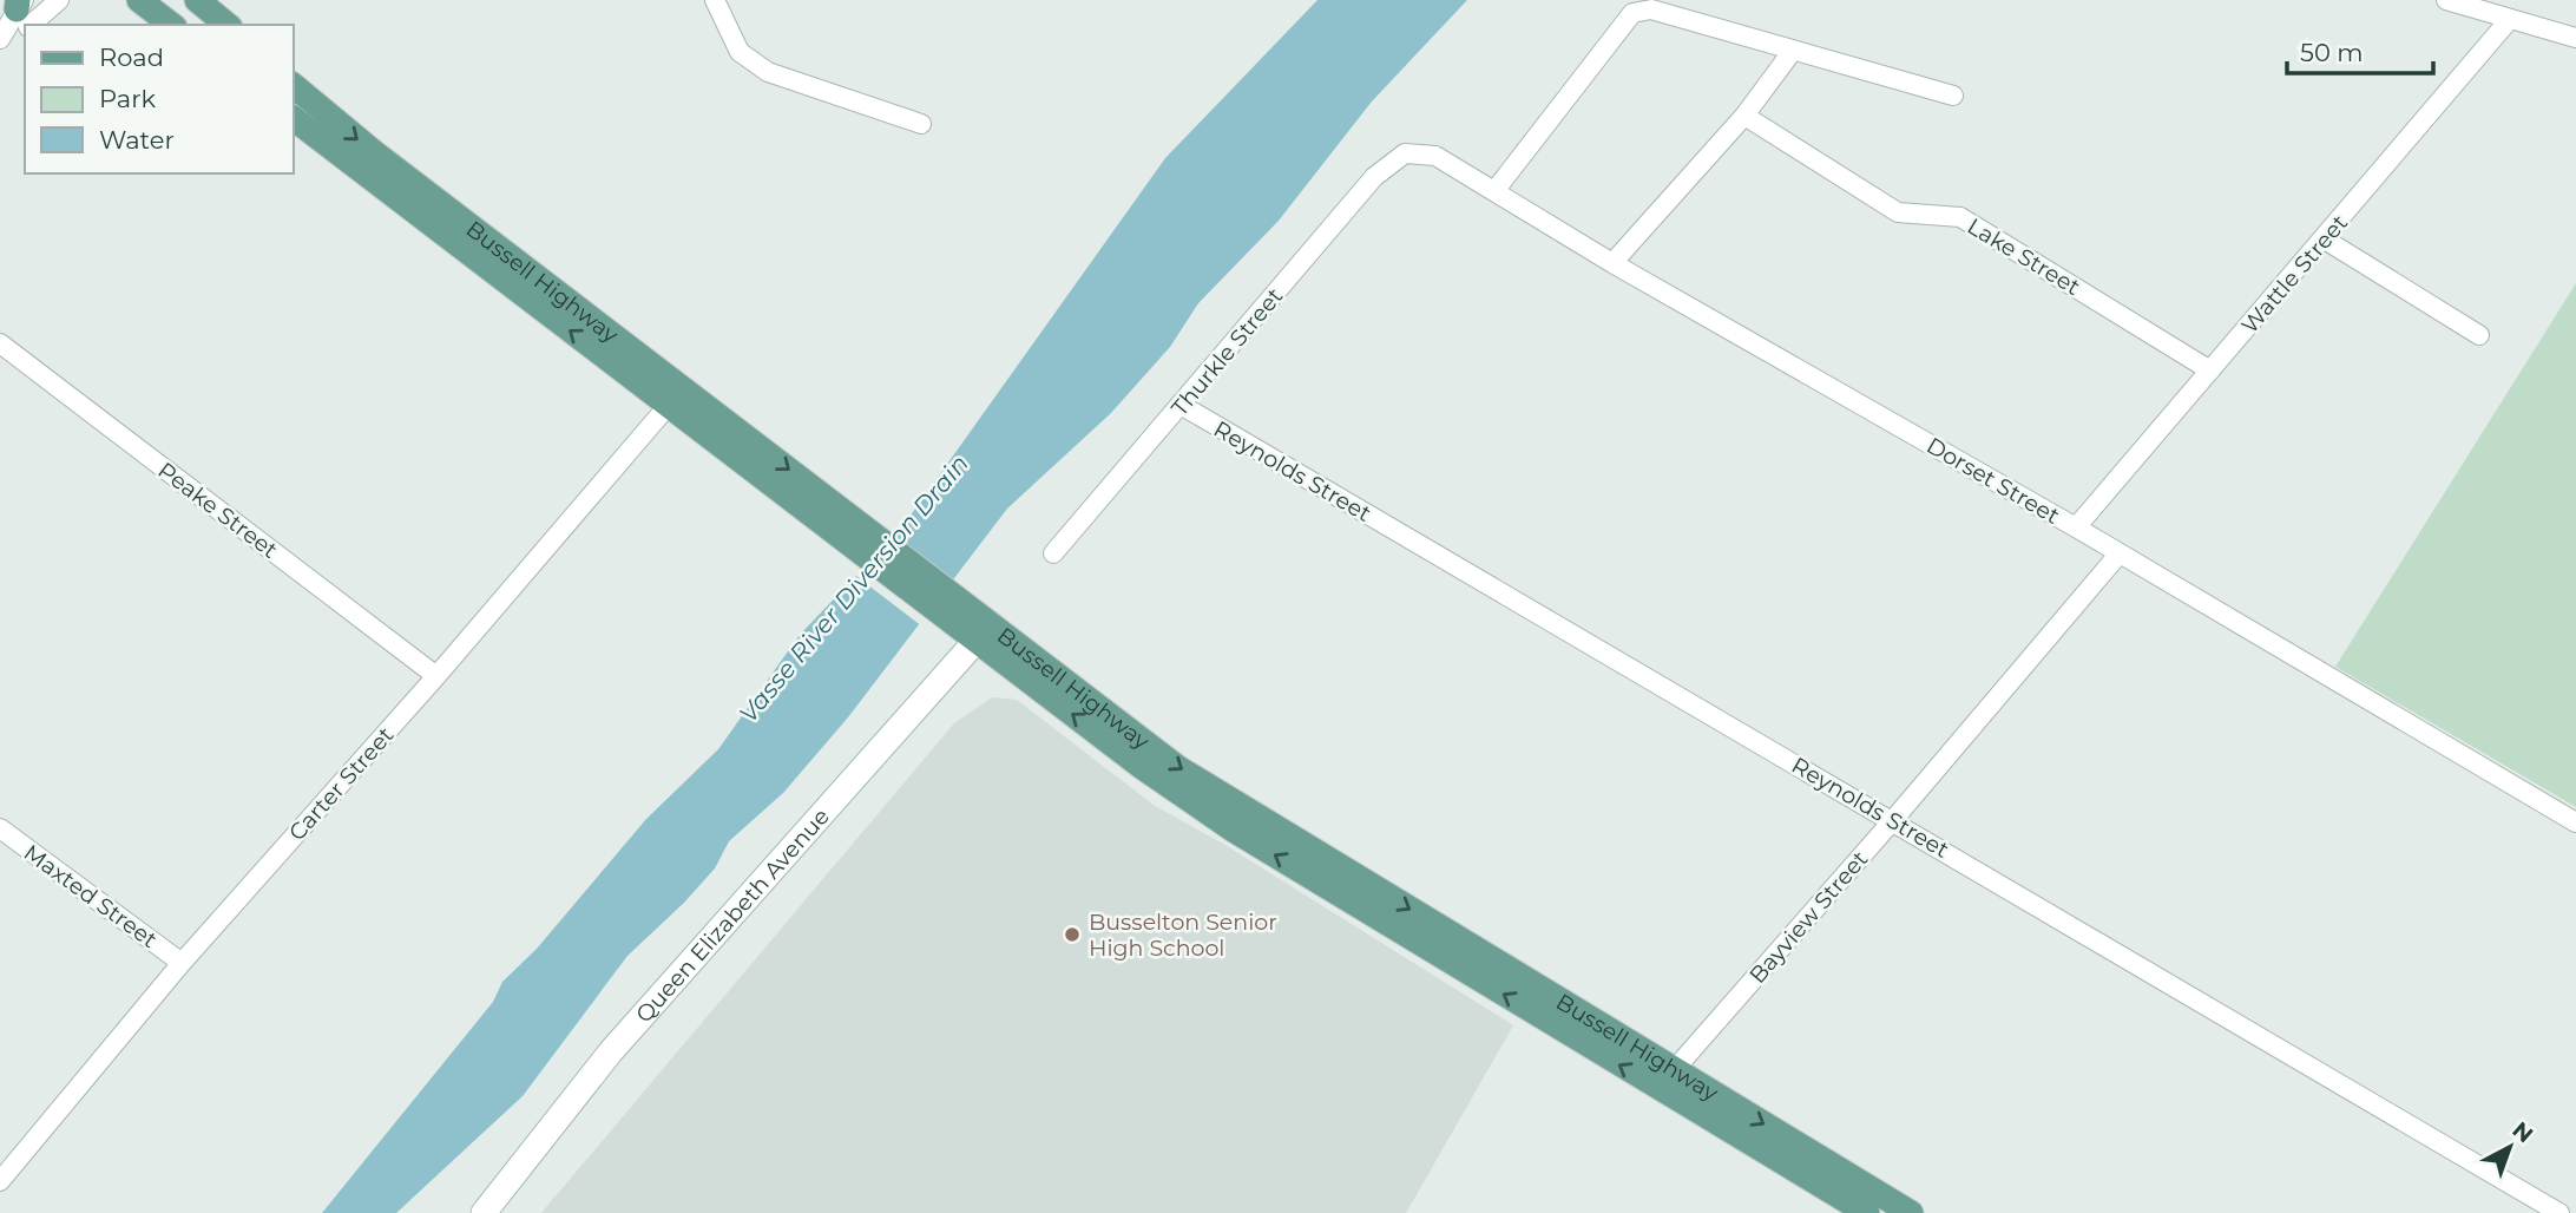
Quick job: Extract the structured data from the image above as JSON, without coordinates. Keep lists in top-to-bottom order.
{
  "streets": {
    "main road": ["Bussell Highway"],
    "street": [
      "Lake Street",
      "Wattle Street",
      "Thurkle Street",
      "Reynolds Street",
      "Dorset Street",
      "Peake Street",
      "Carter Street",
      "Maxted Street",
      "Queen Elizabeth Avenue",
      "Bayview Street"
    ]
  },
  "crossings": [
    ["Lake Street", "Wattle Street"],
    ["Wattle Street", "Dorset Street"],
    ["Bussell Highway", "Carter Street"],
    ["Bussell Highway", "Queen Elizabeth Avenue"],
    ["Bussell Highway", "Bayview Street"],
    ["Thurkle Street", "Reynolds Street"],
    ["Thurkle Street", "Dorset Street"],
    ["Reynolds Street", "Bayview Street"],
    ["Dorset Street", "Bayview Street"],
    ["Peake Street", "Carter Street"],
    ["Carter Street", "Maxted Street"]
  ],
  "water": ["Vasse River Diversion Drain"],
  "places": ["Busselton Senior High School"],
  "legend": ["Road", "Park", "Water"],
  "scale_bar": "50 m",
  "north": "top right"
}
